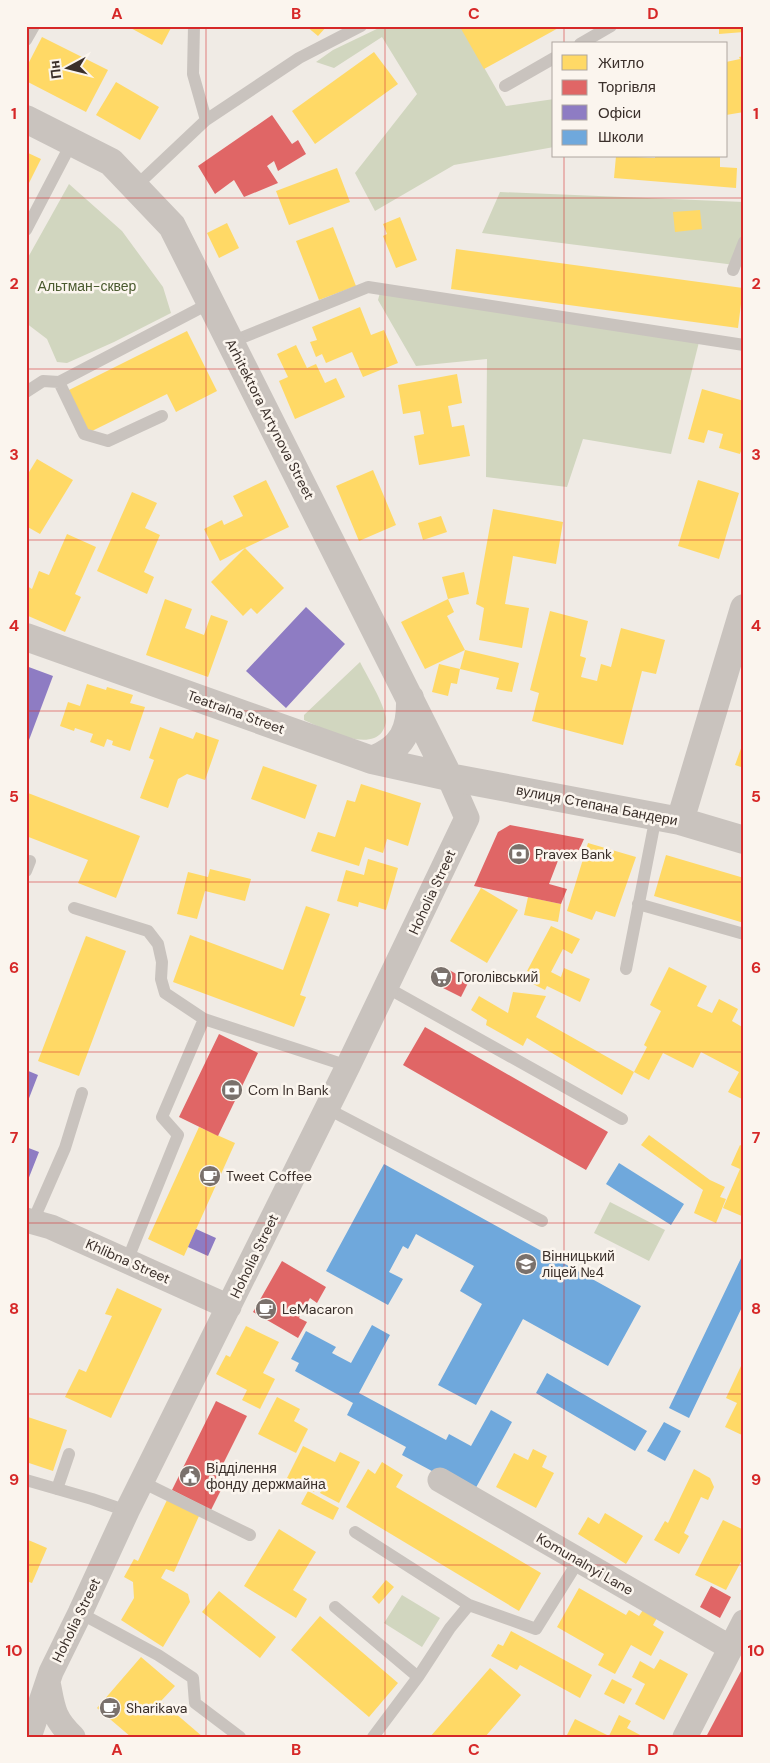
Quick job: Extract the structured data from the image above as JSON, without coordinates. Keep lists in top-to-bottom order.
{
  "streets": {
    "street": [
      "Arhitektora Artynova Street",
      "Teatralna Street",
      "вулиця Степана Бандери",
      "Hoholia Street",
      "Khlibna Street",
      "Komunalnyi Lane"
    ]
  },
  "crossings": [
    ["Arhitektora Artynova Street", "Teatralna Street"],
    ["Arhitektora Artynova Street", "вулиця Степана Бандери"],
    ["Arhitektora Artynova Street", "Hoholia Street"],
    ["Teatralna Street", "вулиця Степана Бандери"],
    ["Teatralna Street", "Hoholia Street"],
    ["вулиця Степана Бандери", "Hoholia Street"],
    ["Hoholia Street", "Khlibna Street"]
  ],
  "parks": ["Альтман-сквер"],
  "places": {
    "bank": ["Pravex Bank", "Com In Bank"],
    "supermarket": ["Гоголівський"],
    "cafe": ["Tweet Coffee", "LeMacaron", "Sharikava"],
    "school or university": ["Вінницький ліцей №4"],
    "public building": ["Відділення фонду держмайна"]
  },
  "legend": [
    "Житло",
    "Торгівля",
    "Офіси",
    "Школи"
  ],
  "north": "left",
  "grid": {
    "columns": [
      "A",
      "B",
      "C",
      "D"
    ],
    "rows": [
      "1",
      "2",
      "3",
      "4",
      "5",
      "6",
      "7",
      "8",
      "9",
      "10"
    ]
  }
}
